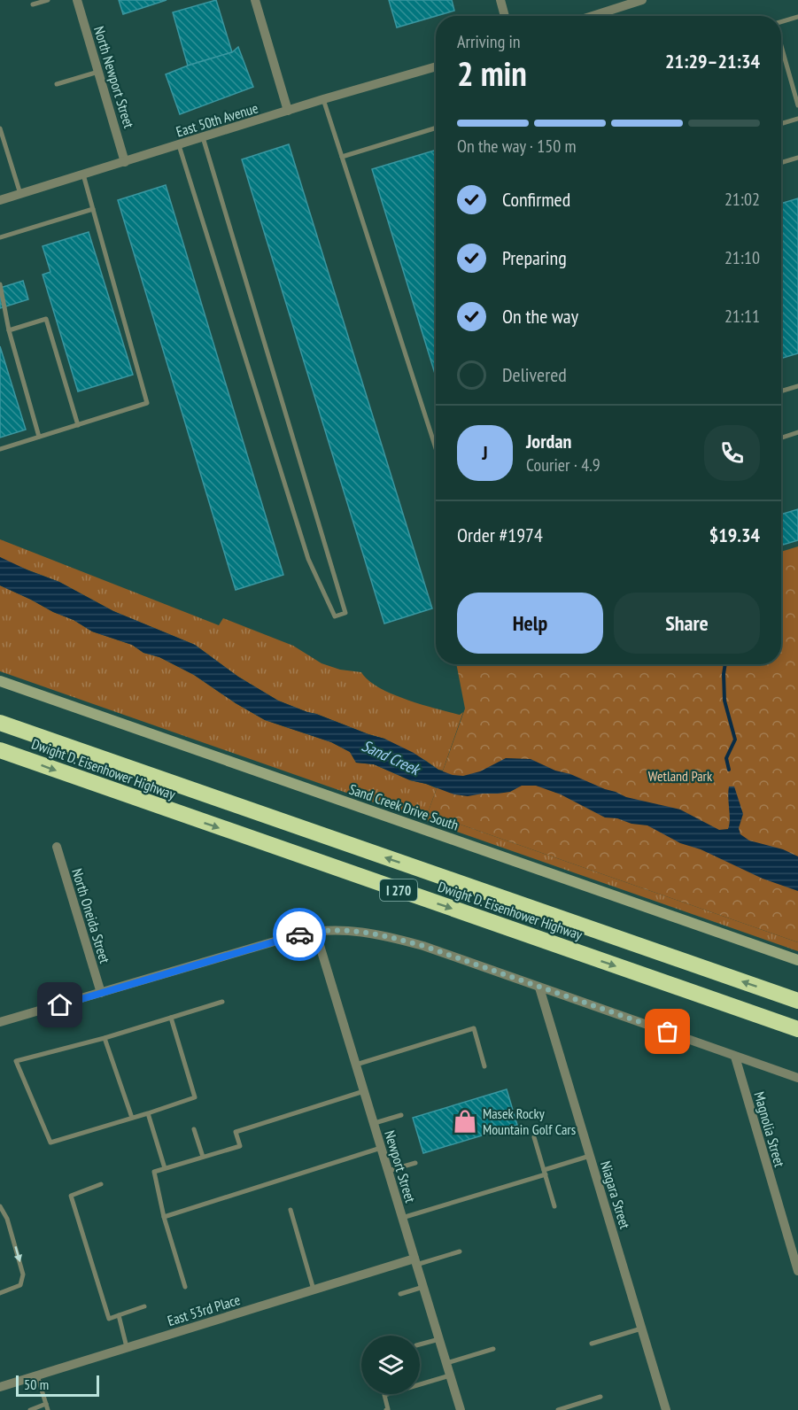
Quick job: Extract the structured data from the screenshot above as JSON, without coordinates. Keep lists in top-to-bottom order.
{
  "streets": {
    "highway": ["Dwight D. Eisenhower Highway", "I 270"],
    "main road": ["Sand Creek Drive South"],
    "street": [
      "North Newport Street",
      "East 50th Avenue",
      "North Oneida Street",
      "Magnolia Street",
      "Newport Street",
      "Niagara Street",
      "East 53rd Place"
    ]
  },
  "crossings": [
    ["North Newport Street", "East 50th Avenue"],
    ["Newport Street", "East 53rd Place"]
  ],
  "water": ["Sand Creek"],
  "parks": ["Wetland Park"],
  "places": {
    "shop": ["Masek Rocky Mountain Golf Cars"]
  },
  "scale_bar": "50 m",
  "page": {
    "heading": ["2 min", "Arriving in", "21:29–21:34"],
    "panel": [
      "Jordan",
      "Courier · 4.9",
      "Order #1974",
      "$19.34"
    ],
    "bar": "On the way · 150 m",
    "list": [
      ["Confirmed", "21:02"],
      ["Preparing", "21:10"],
      ["On the way", "21:11"],
      "Delivered"
    ],
    "round": "J",
    "buttons": ["Help", "Share"],
    "scale": "50 m"
  }
}
